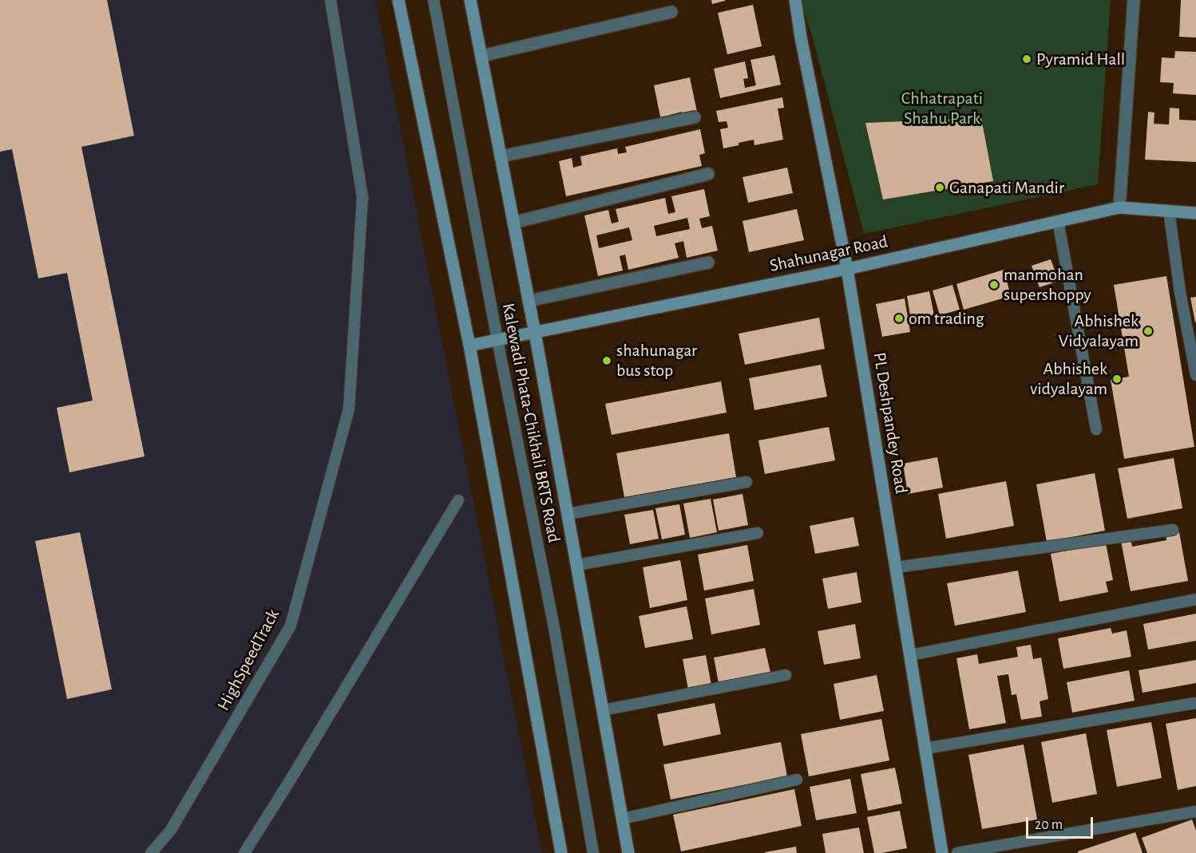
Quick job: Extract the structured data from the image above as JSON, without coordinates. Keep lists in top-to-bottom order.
{
  "streets": {
    "main road": ["Shahunagar Road", "PL Deshpandey Road"],
    "lane": ["Kalewadi Phata-Chikhali BRTS Road", "HighSpeedTrack"]
  },
  "crossings": [
    ["Shahunagar Road", "Kalewadi Phata-Chikhali BRTS Road"],
    ["Shahunagar Road", "PL Deshpandey Road"]
  ],
  "parks": ["Chhatrapati Shahu Park"],
  "places": [
    "Pyramid Hall",
    "Ganapati Mandir",
    "manmohan supershoppy",
    "om trading",
    "Abhishek Vidyalayam",
    "shahunagar bus stop",
    "Abhishek vidyalayam"
  ],
  "scale_bar": "20 m"
}
